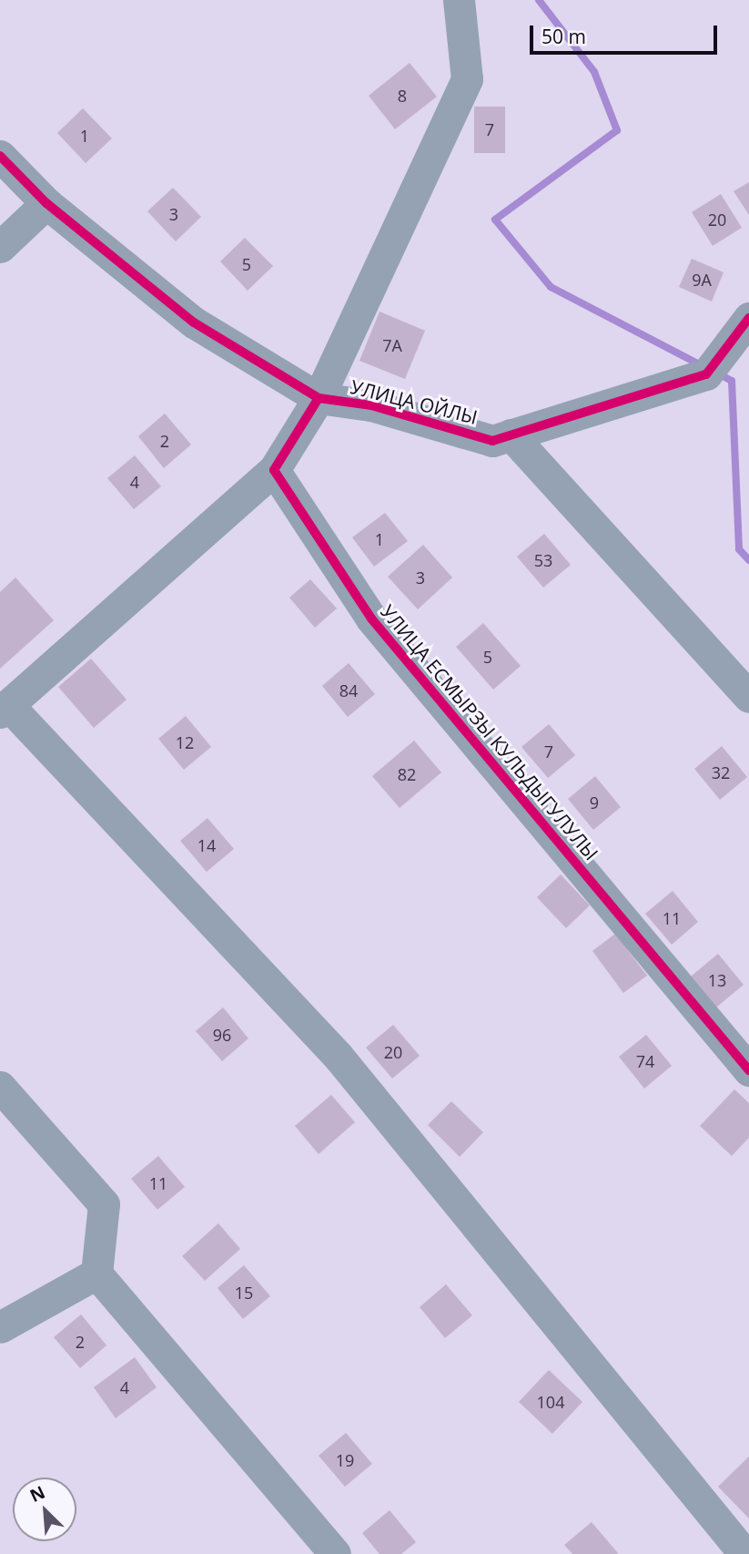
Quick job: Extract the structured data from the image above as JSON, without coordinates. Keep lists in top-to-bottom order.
{
  "streets": {
    "street": ["УЛИЦА ОЙЛЫ", "УЛИЦА ЕСМЫРЗЫ КУЛЬДЫГУЛУЛЫ"]
  },
  "house_numbers": [
    "8",
    "7",
    "1",
    "3",
    "20",
    "5",
    "9А",
    "7А",
    "2",
    "4",
    "1",
    "53",
    "3",
    "5",
    "84",
    "12",
    "7",
    "32",
    "82",
    "9",
    "14",
    "11",
    "13",
    "96",
    "20",
    "74",
    "11",
    "15",
    "2",
    "4",
    "104",
    "19"
  ],
  "scale_bar": "50 m",
  "north": "top left"
}
